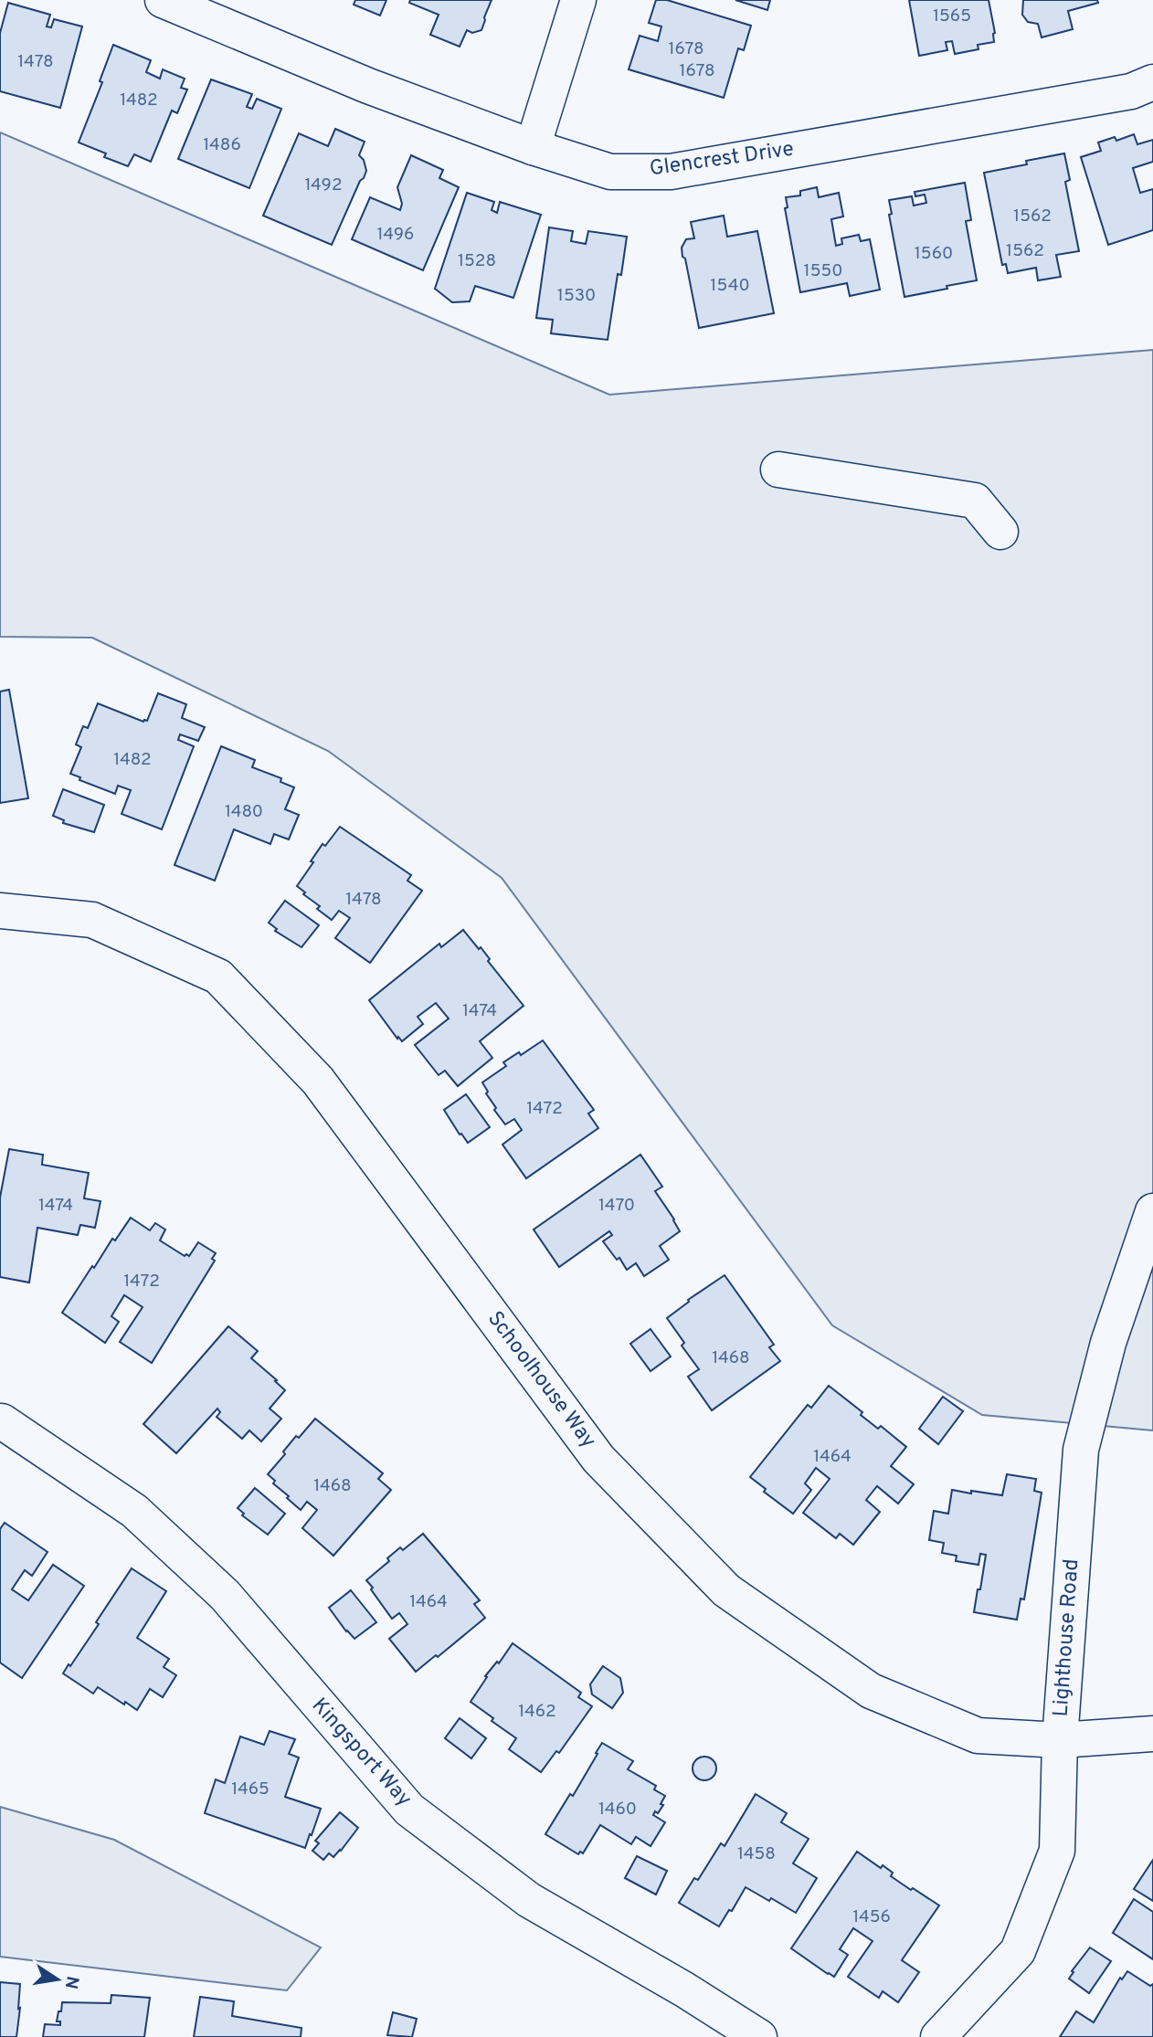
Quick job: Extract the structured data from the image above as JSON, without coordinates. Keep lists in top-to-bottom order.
{
  "streets": {
    "street": [
      "Glencrest Drive",
      "Schoolhouse Way",
      "Lighthouse Road",
      "Kingsport Way"
    ]
  },
  "crossings": [
    ["Schoolhouse Way", "Lighthouse Road"]
  ],
  "house_numbers": [
    "1565",
    "1678",
    "1478",
    "1678",
    "1482",
    "1486",
    "1492",
    "1562",
    "1496",
    "1562",
    "1560",
    "1528",
    "1550",
    "1540",
    "1530",
    "1482",
    "1480",
    "1478",
    "1474",
    "1472",
    "1474",
    "1470",
    "1472",
    "1468",
    "1464",
    "1468",
    "1464",
    "1462",
    "1465",
    "1460",
    "1458",
    "1456"
  ],
  "north": "right"
}
